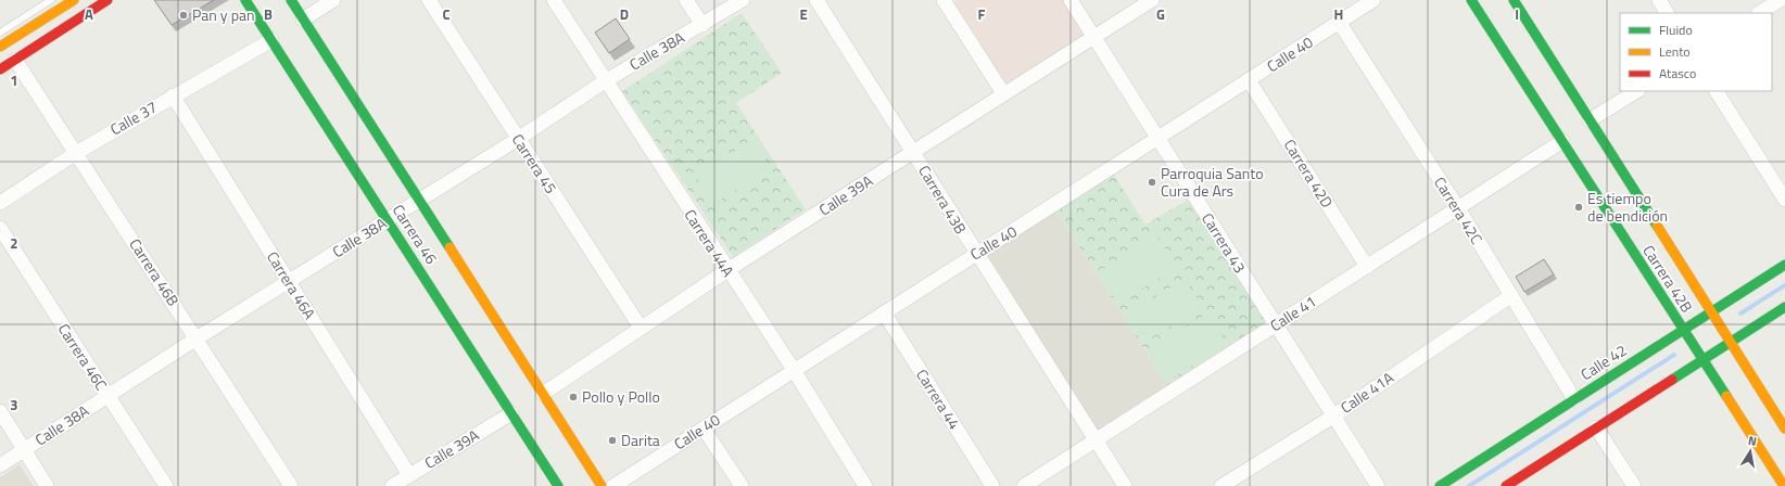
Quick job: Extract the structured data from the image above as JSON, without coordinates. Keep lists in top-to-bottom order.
{
  "streets": {
    "main road": ["Carrera 46", "Carrera 42B", "Calle 42"],
    "street": [
      "Calle 38A",
      "Calle 40",
      "Calle 37",
      "Carrera 45",
      "Carrera 42D",
      "Calle 39A",
      "Carrera 43B",
      "Carrera 42C",
      "Carrera 44A",
      "Carrera 43",
      "Carrera 46B",
      "Carrera 46A",
      "Calle 41",
      "Carrera 46C",
      "Calle 41A",
      "Carrera 44"
    ]
  },
  "crossings": [
    ["Calle 38A", "Carrera 45"],
    ["Calle 38A", "Carrera 46"],
    ["Calle 38A", "Carrera 44A"],
    ["Calle 38A", "Carrera 46B"],
    ["Calle 38A", "Carrera 46A"],
    ["Calle 38A", "Carrera 46C"],
    ["Calle 40", "Carrera 42D"],
    ["Calle 40", "Carrera 43B"],
    ["Calle 40", "Carrera 42C"],
    ["Calle 40", "Carrera 44A"],
    ["Calle 40", "Carrera 43"],
    ["Calle 40", "Carrera 44"],
    ["Calle 37", "Carrera 46"],
    ["Calle 37", "Carrera 46B"],
    ["Calle 37", "Carrera 46A"],
    ["Carrera 45", "Calle 39A"],
    ["Carrera 42D", "Calle 41"],
    ["Calle 39A", "Carrera 43B"],
    ["Calle 39A", "Carrera 46"],
    ["Calle 39A", "Carrera 44A"],
    ["Calle 39A", "Carrera 43"],
    ["Calle 39A", "Carrera 46A"],
    ["Carrera 43B", "Calle 41"],
    ["Carrera 42C", "Calle 41"],
    ["Carrera 42C", "Calle 42"],
    ["Carrera 42C", "Calle 41A"],
    ["Carrera 43", "Calle 41"],
    ["Carrera 43", "Calle 41A"],
    ["Carrera 42B", "Calle 41"],
    ["Carrera 42B", "Calle 42"]
  ],
  "places": [
    "Pan y pan",
    "Parroquia Santo Cura de Ars",
    "Es tiempo de bendición",
    "Pollo y Pollo",
    "Darita"
  ],
  "legend": ["Fluido", "Lento", "Atasco"],
  "north": "top",
  "grid": {
    "columns": [
      "A",
      "B",
      "C",
      "D",
      "E",
      "F",
      "G",
      "H",
      "I"
    ],
    "rows": ["1", "2", "3"]
  }
}
